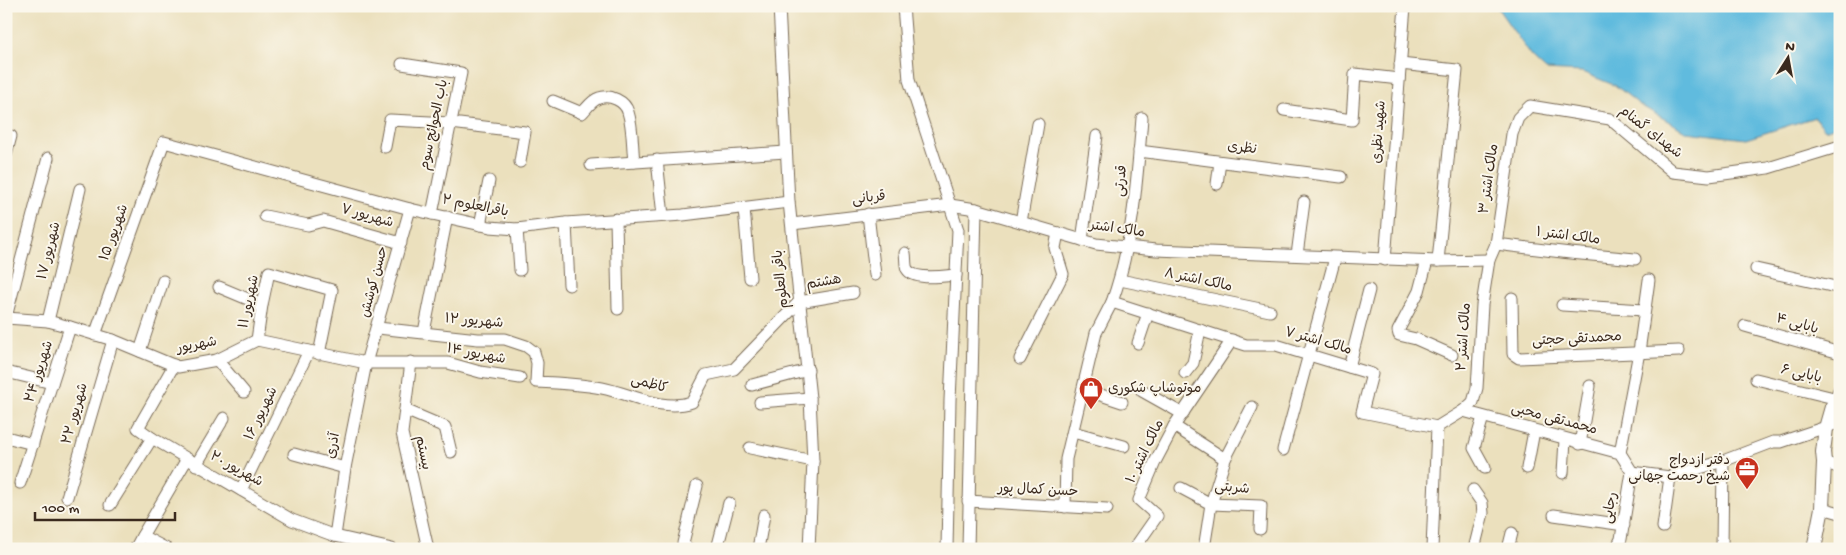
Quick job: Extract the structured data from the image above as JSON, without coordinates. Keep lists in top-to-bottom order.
{
  "streets": {
    "street": [
      "باب الحوائج سوم",
      "شهید نظری",
      "شهدای گمنام",
      "نظری",
      "مالک اشتر ۳",
      "قدرتی",
      "قربانی",
      "باقرالعلوم ۲",
      "شهریور ۷",
      "مالک اشتر",
      "شهریور ۱۵",
      "مالک اشتر ۱",
      "شهریور ۱۷",
      "باقر العلوم",
      "مالک اشتر ۸",
      "حسن کوشش",
      "هشتم",
      "شهریور ۱۱",
      "شهریور ۱۲",
      "بابایی ۴",
      "مالک اشتر ۲",
      "محمدتقی حجتی",
      "مالک اشتر ۷",
      "شهریور",
      "شهریور ۱۴",
      "شهریور ۲۴",
      "بابایی ۶",
      "کاظمی",
      "شهریور ۲۲",
      "شهریور ۱۶",
      "محمدتقی محبی",
      "آذری",
      "مالک اشتر ۱۰",
      "بیستم",
      "شهریور ۲۰",
      "شربتی",
      "حسن کمال پور",
      "رجایی"
    ]
  },
  "crossings": [
    ["باب الحوائج سوم", "باقرالعلوم ۲"],
    ["شهید نظری", "مالک اشتر"],
    ["شهدای گمنام", "مالک اشتر ۳"],
    ["نظری", "قدرتی"],
    ["مالک اشتر ۳", "مالک اشتر"],
    ["مالک اشتر ۳", "مالک اشتر ۱"],
    ["مالک اشتر ۳", "مالک اشتر ۲"],
    ["قدرتی", "مالک اشتر"],
    ["قربانی", "مالک اشتر"],
    ["قربانی", "باقر العلوم"],
    ["باقرالعلوم ۲", "شهریور ۱۵"],
    ["باقرالعلوم ۲", "باقر العلوم"],
    ["باقرالعلوم ۲", "حسن کوشش"],
    ["شهریور ۷", "حسن کوشش"],
    ["مالک اشتر", "مالک اشتر ۲"],
    ["شهریور ۱۵", "شهریور"],
    ["شهریور ۱۷", "شهریور"],
    ["باقر العلوم", "هشتم"],
    ["باقر العلوم", "کاظمی"],
    ["حسن کوشش", "شهریور ۱۲"],
    ["حسن کوشش", "شهریور ۱۴"],
    ["حسن کوشش", "آذری"],
    ["هشتم", "کاظمی"],
    ["شهریور ۱۱", "شهریور"],
    ["شهریور ۱۱", "شهریور ۱۶"],
    ["شهریور ۱۲", "کاظمی"],
    ["مالک اشتر ۲", "محمدتقی محبی"],
    ["محمدتقی حجتی", "محمدتقی محبی"],
    ["مالک اشتر ۷", "مالک اشتر ۱۰"],
    ["شهریور", "شهریور ۲۴"],
    ["شهریور", "شهریور ۲۲"],
    ["شهریور", "شهریور ۲۰"],
    ["شهریور ۱۴", "آذری"],
    ["شهریور ۱۴", "بیستم"],
    ["شهریور ۱۶", "شهریور ۲۰"],
    ["آذری", "شهریور ۲۰"]
  ],
  "places": {
    "shop": ["موتوشاپ شکوری"],
    "office": ["دفتر ازدواج شیخ رحمت جهانی"]
  },
  "scale_bar": "100 m",
  "north": "top"
}
